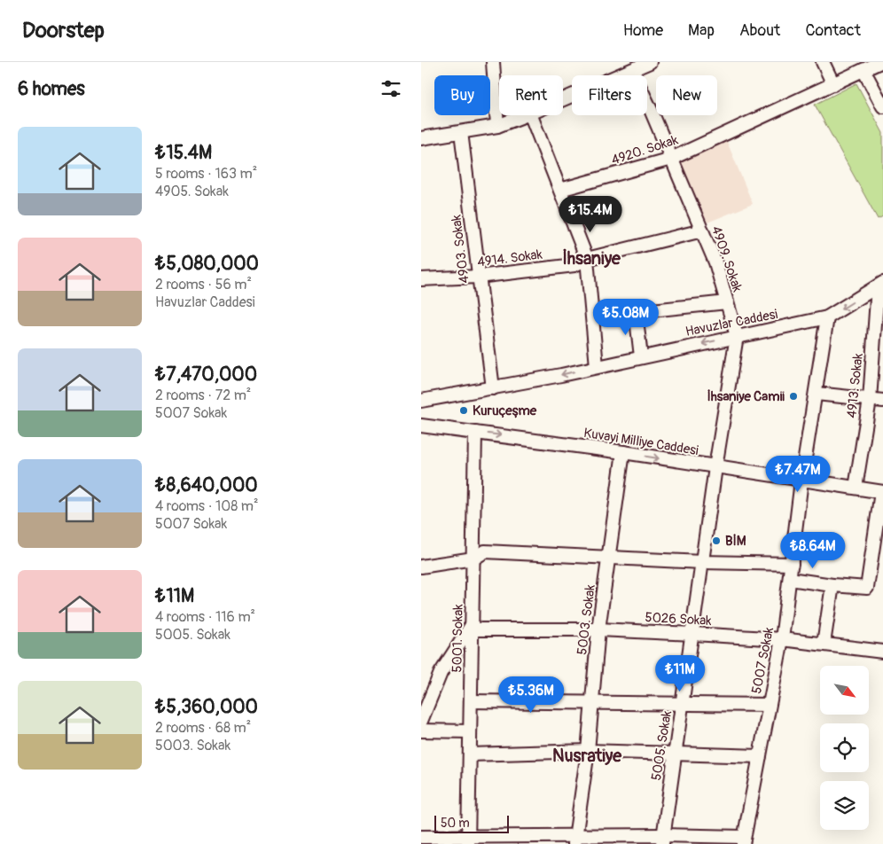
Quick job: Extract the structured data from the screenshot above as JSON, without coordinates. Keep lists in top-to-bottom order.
{
  "streets": {
    "street": [
      "4920. Sokak",
      "4903. Sokak",
      "4914. Sokak",
      "4909. Sokak",
      "Havuzlar Caddesi",
      "4913. Sokak",
      "Kuvayi Milliye Caddesi",
      "5026 Sokak",
      "5003. Sokak",
      "5001. Sokak",
      "5007 Sokak",
      "5005. Sokak"
    ]
  },
  "crossings": [
    ["4920. Sokak", "4909. Sokak"],
    ["4903. Sokak", "4914. Sokak"],
    ["4903. Sokak", "Havuzlar Caddesi"],
    ["4914. Sokak", "4909. Sokak"],
    ["4909. Sokak", "Havuzlar Caddesi"],
    ["4909. Sokak", "Kuvayi Milliye Caddesi"],
    ["4909. Sokak", "5005. Sokak"],
    ["Havuzlar Caddesi", "4913. Sokak"],
    ["Havuzlar Caddesi", "5007 Sokak"],
    ["4913. Sokak", "Kuvayi Milliye Caddesi"],
    ["Kuvayi Milliye Caddesi", "5003. Sokak"],
    ["Kuvayi Milliye Caddesi", "5001. Sokak"],
    ["Kuvayi Milliye Caddesi", "5007 Sokak"],
    ["Kuvayi Milliye Caddesi", "5005. Sokak"],
    ["5026 Sokak", "5003. Sokak"],
    ["5026 Sokak", "5001. Sokak"],
    ["5026 Sokak", "5007 Sokak"],
    ["5026 Sokak", "5005. Sokak"]
  ],
  "districts": ["İhsaniye", "Nusratiye"],
  "places": ["İhsaniye Camii", "Kuruçeşme", "BİM"],
  "scale_bar": "50 m",
  "north": "bottom right",
  "page": {
    "header": "Doorstep",
    "nav": [
      "Home",
      "Map",
      "About",
      "Contact"
    ],
    "heading": "6 homes",
    "chip": [
      "Buy",
      "Rent",
      "Filters",
      "New"
    ],
    "list": [
      {
        "name": "₺15.4M",
        "note": "5 rooms · 163 m² · 4905. Sokak"
      },
      {
        "name": "₺5,080,000",
        "note": "2 rooms · 56 m² · Havuzlar Caddesi"
      },
      {
        "name": "₺7,470,000",
        "note": "2 rooms · 72 m² · 5007 Sokak"
      },
      {
        "name": "₺8,640,000",
        "note": "4 rooms · 108 m² · 5007 Sokak"
      },
      {
        "name": "₺11M",
        "note": "4 rooms · 116 m² · 5005. Sokak"
      },
      {
        "name": "₺5,360,000",
        "note": "2 rooms · 68 m² · 5003. Sokak"
      }
    ],
    "price": [
      "₺15.4M",
      "₺5.08M",
      "₺7.47M",
      "₺8.64M",
      "₺11M",
      "₺5.36M"
    ],
    "scale": "50 m"
  }
}
